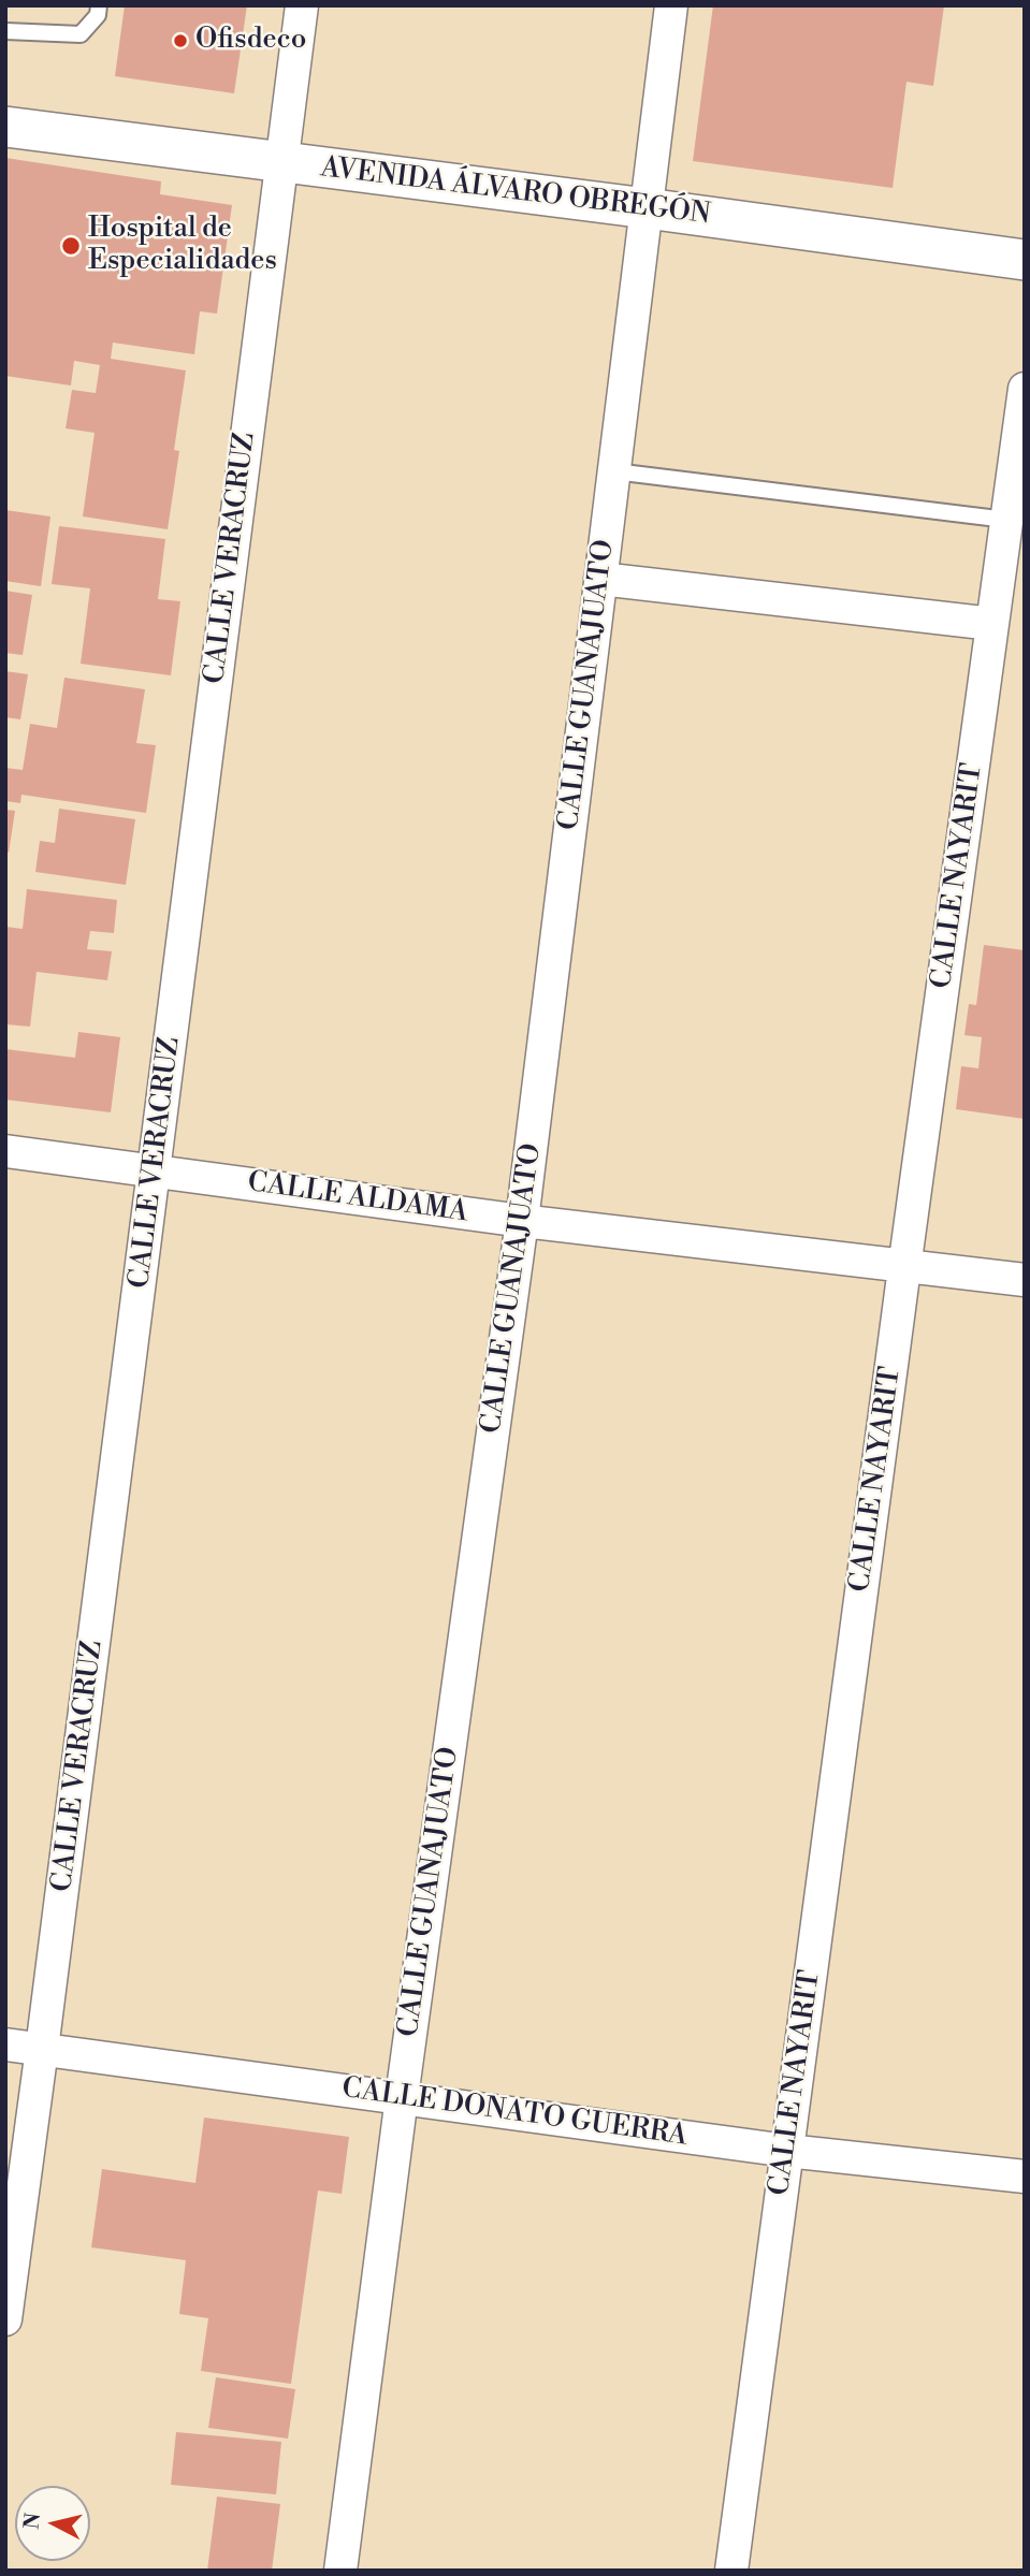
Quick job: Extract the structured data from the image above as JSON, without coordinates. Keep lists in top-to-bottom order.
{
  "streets": {
    "street": [
      "AVENIDA ÁLVARO OBREGÓN",
      "CALLE VERACRUZ",
      "CALLE GUANAJUATO",
      "CALLE NAYARIT",
      "CALLE ALDAMA",
      "CALLE DONATO GUERRA"
    ]
  },
  "crossings": [
    ["AVENIDA ÁLVARO OBREGÓN", "CALLE VERACRUZ"],
    ["AVENIDA ÁLVARO OBREGÓN", "CALLE GUANAJUATO"],
    ["CALLE VERACRUZ", "CALLE ALDAMA"],
    ["CALLE VERACRUZ", "CALLE DONATO GUERRA"],
    ["CALLE GUANAJUATO", "CALLE ALDAMA"],
    ["CALLE GUANAJUATO", "CALLE DONATO GUERRA"],
    ["CALLE NAYARIT", "CALLE ALDAMA"],
    ["CALLE NAYARIT", "CALLE DONATO GUERRA"]
  ],
  "places": ["Ofisdeco", "Hospital de Especialidades"],
  "north": "left"
}
